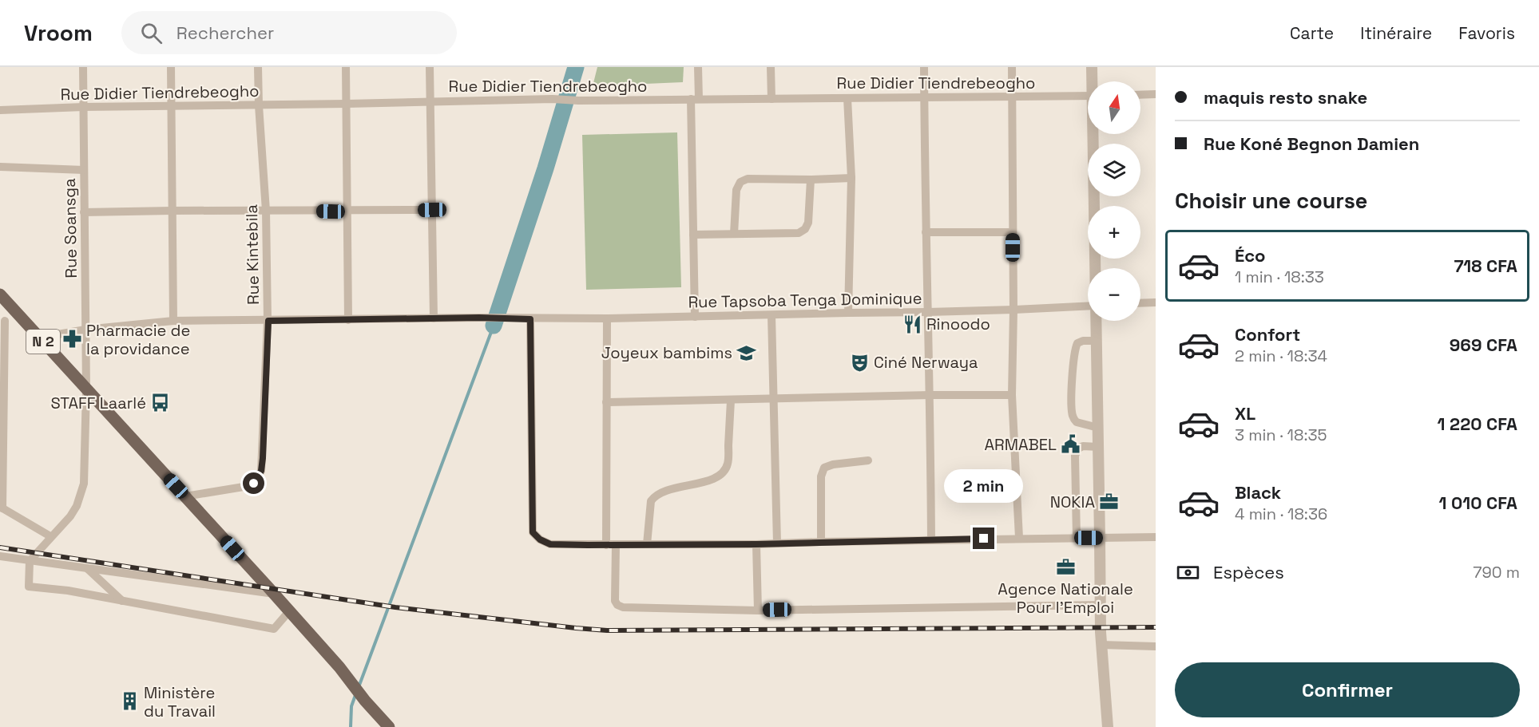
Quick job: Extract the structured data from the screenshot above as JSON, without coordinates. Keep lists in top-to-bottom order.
{
  "streets": {
    "main road": ["N 2"],
    "street": [
      "Rue Didier Tiendrebeogho",
      "Rue Soansga",
      "Rue Kintebila",
      "Rue Tapsoba Tenga Dominique"
    ]
  },
  "crossings": [
    ["Rue Didier Tiendrebeogho", "Rue Soansga"],
    ["Rue Didier Tiendrebeogho", "Rue Kintebila"],
    ["Rue Soansga", "Rue Tapsoba Tenga Dominique"],
    ["Rue Soansga", "N 2"],
    ["Rue Kintebila", "Rue Tapsoba Tenga Dominique"],
    ["Rue Kintebila", "N 2"],
    ["Rue Tapsoba Tenga Dominique", "N 2"]
  ],
  "places": {
    "restaurant": ["Rinoodo"],
    "pharmacy": ["Pharmacie de la providance"],
    "school or university": ["Joyeux bambims"],
    "theatre": ["Ciné Nerwaya"],
    "bus stop": ["STAFF Laarlé"],
    "public building": ["ARMABEL"],
    "office": ["NOKIA", "Agence Nationale Pour l'Emploi"],
    "building": ["Ministère du Travail"]
  },
  "north": "top",
  "page": {
    "header": "Vroom",
    "search": "Rechercher",
    "nav": ["Carte", "Itinéraire", "Favoris"],
    "banner": ["maquis resto snake", "Rue Koné Begnon Damien"],
    "map_buttons": ["+", "−"],
    "heading": "Choisir une course",
    "list": [
      {
        "name": "Éco",
        "note": "1 min · 18:33",
        "value": "718 CFA"
      },
      {
        "name": "Confort",
        "note": "2 min · 18:34",
        "value": "969 CFA"
      },
      {
        "name": "XL",
        "note": "3 min · 18:35",
        "value": "1 220 CFA"
      },
      {
        "name": "Black",
        "note": "4 min · 18:36",
        "value": "1 010 CFA"
      }
    ],
    "bubble": "2 min",
    "pay": ["Espèces", "790 m"],
    "buttons": "Confirmer"
  }
}
